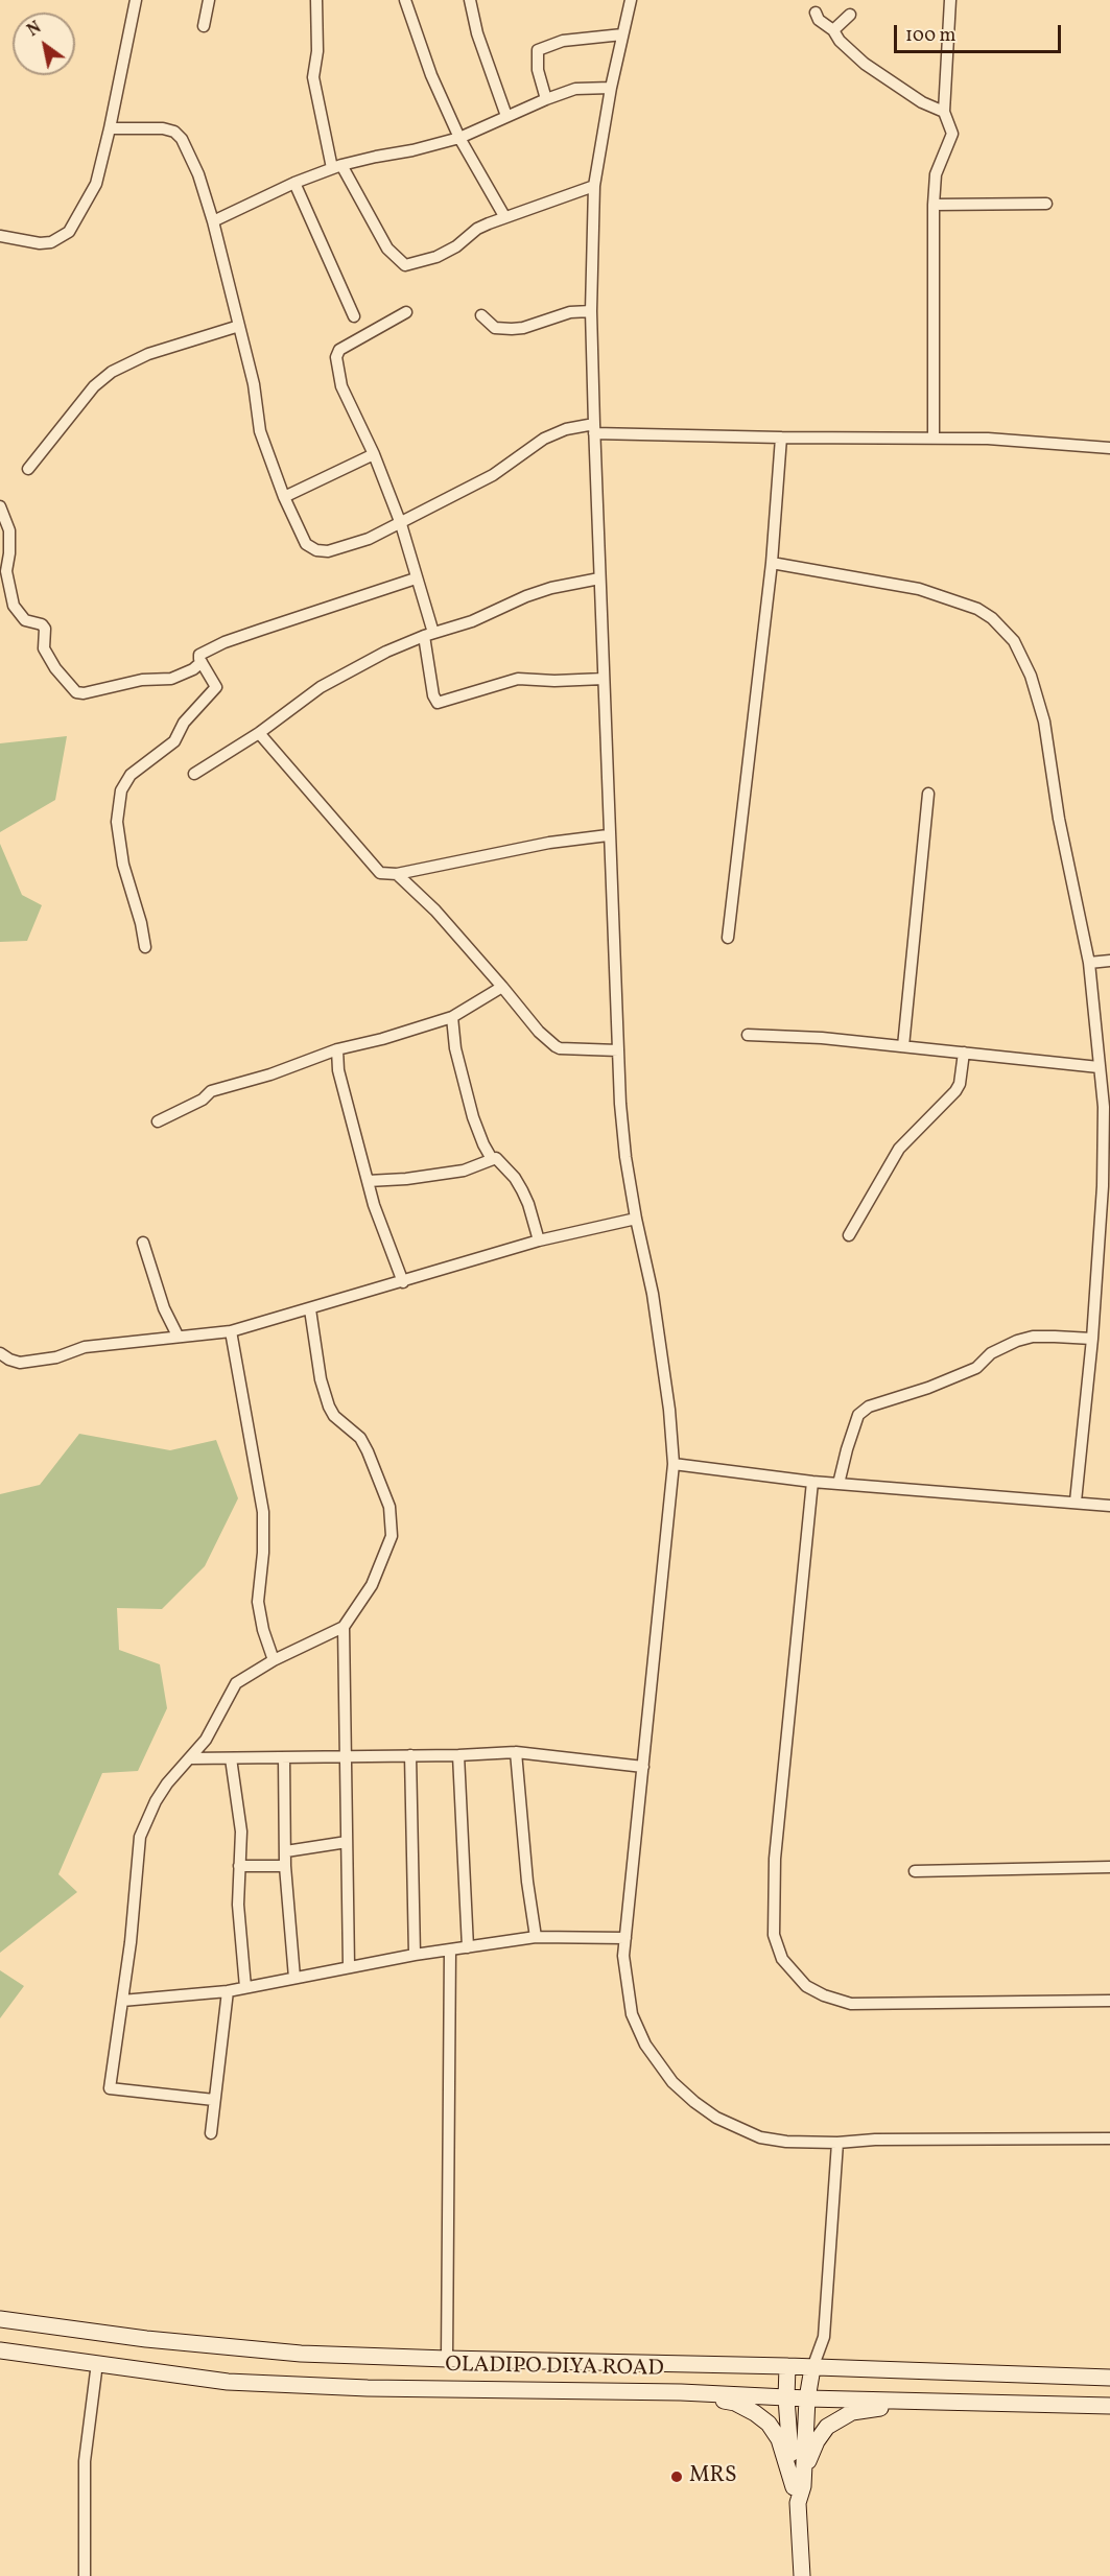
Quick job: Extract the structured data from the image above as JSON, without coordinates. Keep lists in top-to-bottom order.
{
  "streets": {
    "main road": ["OLADIPO DIYA ROAD"]
  },
  "places": ["MRS"],
  "scale_bar": "100 m",
  "north": "top left"
}
